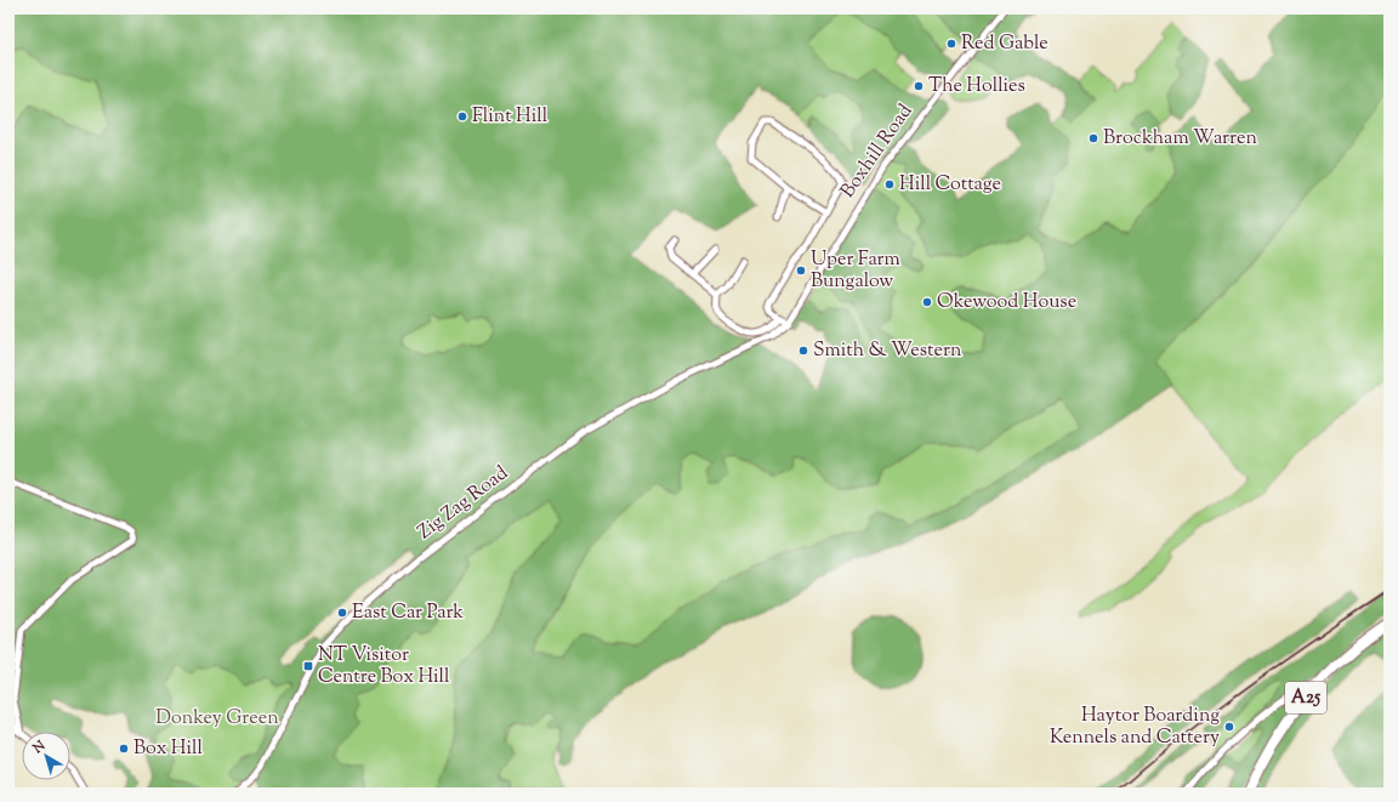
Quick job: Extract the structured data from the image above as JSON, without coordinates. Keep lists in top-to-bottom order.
{
  "streets": {
    "main road": ["A25"],
    "street": ["Boxhill Road", "Zig Zag Road"]
  },
  "crossings": [
    ["Boxhill Road", "Zig Zag Road"]
  ],
  "parks": ["Donkey Green"],
  "places": {
    "other": [
      "Red Gable",
      "The Hollies",
      "Flint Hill",
      "Brockham Warren",
      "Hill Cottage",
      "Uper Farm Bungalow",
      "Okewood House",
      "Smith & Western",
      "East Car Park",
      "Haytor Boarding Kennels and Cattery",
      "Box Hill"
    ],
    "transit": ["NT Visitor Centre Box Hill"]
  },
  "north": "top left"
}
